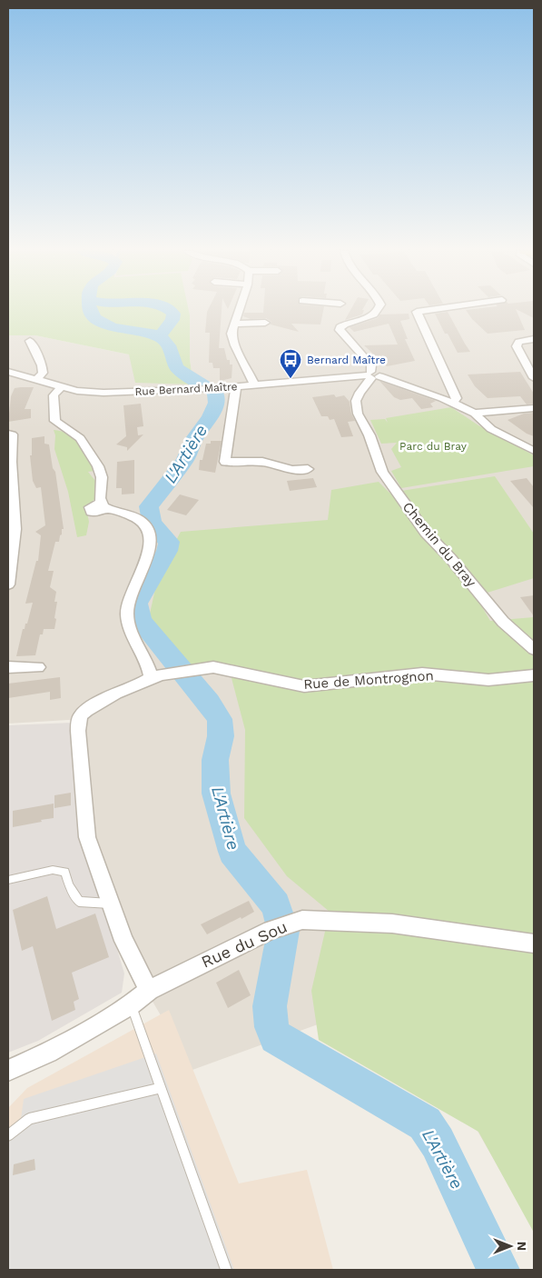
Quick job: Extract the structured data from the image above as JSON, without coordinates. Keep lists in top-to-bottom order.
{
  "streets": {
    "street": [
      "Rue Bernard Maître",
      "Chemin du Bray",
      "Rue de Montrognon",
      "Rue du Sou"
    ]
  },
  "crossings": [
    ["Rue Bernard Maître", "Chemin du Bray"]
  ],
  "water": ["L'Artière"],
  "parks": ["Parc du Bray"],
  "places": {
    "bus stop": ["Bernard Maître"]
  },
  "north": "right"
}
